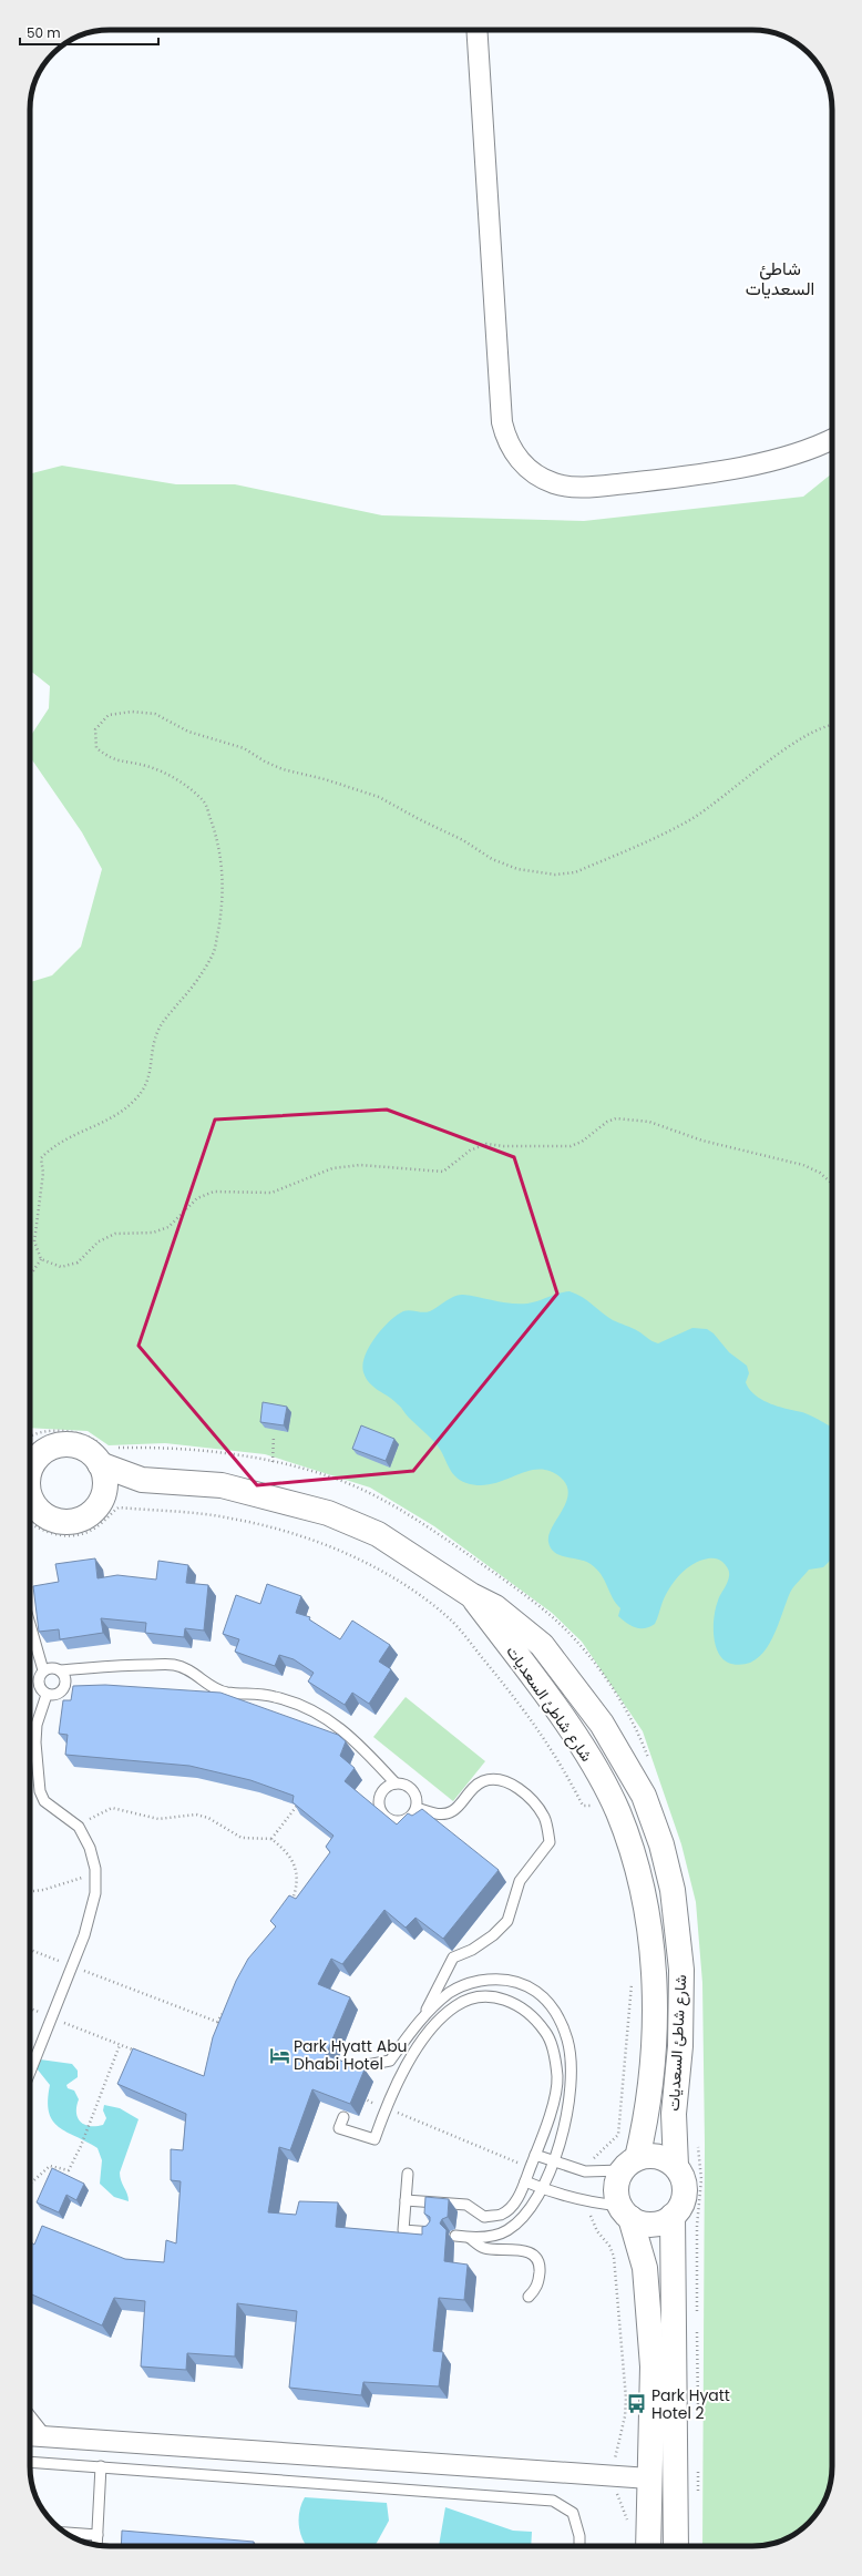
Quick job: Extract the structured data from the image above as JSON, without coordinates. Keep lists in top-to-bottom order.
{
  "streets": {
    "street": ["شارع شاطئ السعديات"]
  },
  "districts": ["شاطئ السعديات"],
  "places": {
    "hotel": ["Park Hyatt Abu Dhabi Hotel"],
    "bus stop": ["Park Hyatt Hotel 2"]
  },
  "scale_bar": "50 m"
}
